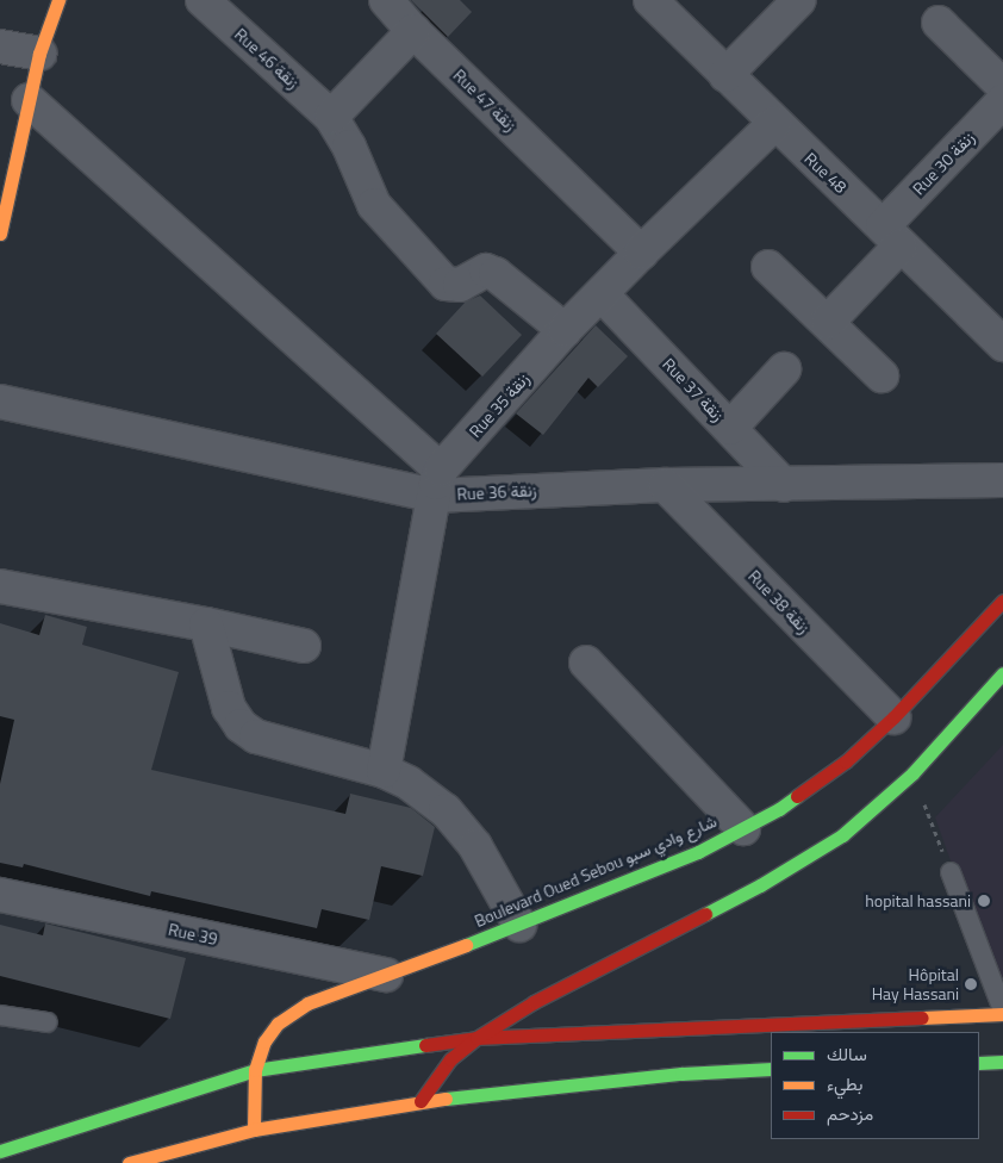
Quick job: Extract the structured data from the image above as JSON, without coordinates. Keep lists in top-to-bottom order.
{
  "streets": {
    "street": [
      "Rue 46 زنقة",
      "Rue 47 زنقة",
      "Rue 30 زنقة",
      "Rue 48",
      "Rue 37 زنقة",
      "Rue 35 زنقة",
      "Rue 36 زنقة",
      "Rue 38 زنقة",
      "Boulevard Oued Sebou شارع وادي سبو",
      "Rue 39"
    ]
  },
  "crossings": [
    ["Rue 46 زنقة", "Rue 35 زنقة"],
    ["Rue 47 زنقة", "Rue 35 زنقة"],
    ["Rue 30 زنقة", "Rue 48"],
    ["Rue 48", "Rue 35 زنقة"],
    ["Rue 37 زنقة", "Rue 35 زنقة"],
    ["Rue 37 زنقة", "Rue 36 زنقة"],
    ["Rue 35 زنقة", "Rue 36 زنقة"],
    ["Rue 36 زنقة", "Rue 38 زنقة"],
    ["Rue 38 زنقة", "Boulevard Oued Sebou شارع وادي سبو"],
    ["Boulevard Oued Sebou شارع وادي سبو", "Rue 39"]
  ],
  "places": ["hopital hassani", "Hôpital Hay Hassani"],
  "legend": ["سالك", "بطيء", "مزدحم"]
}
